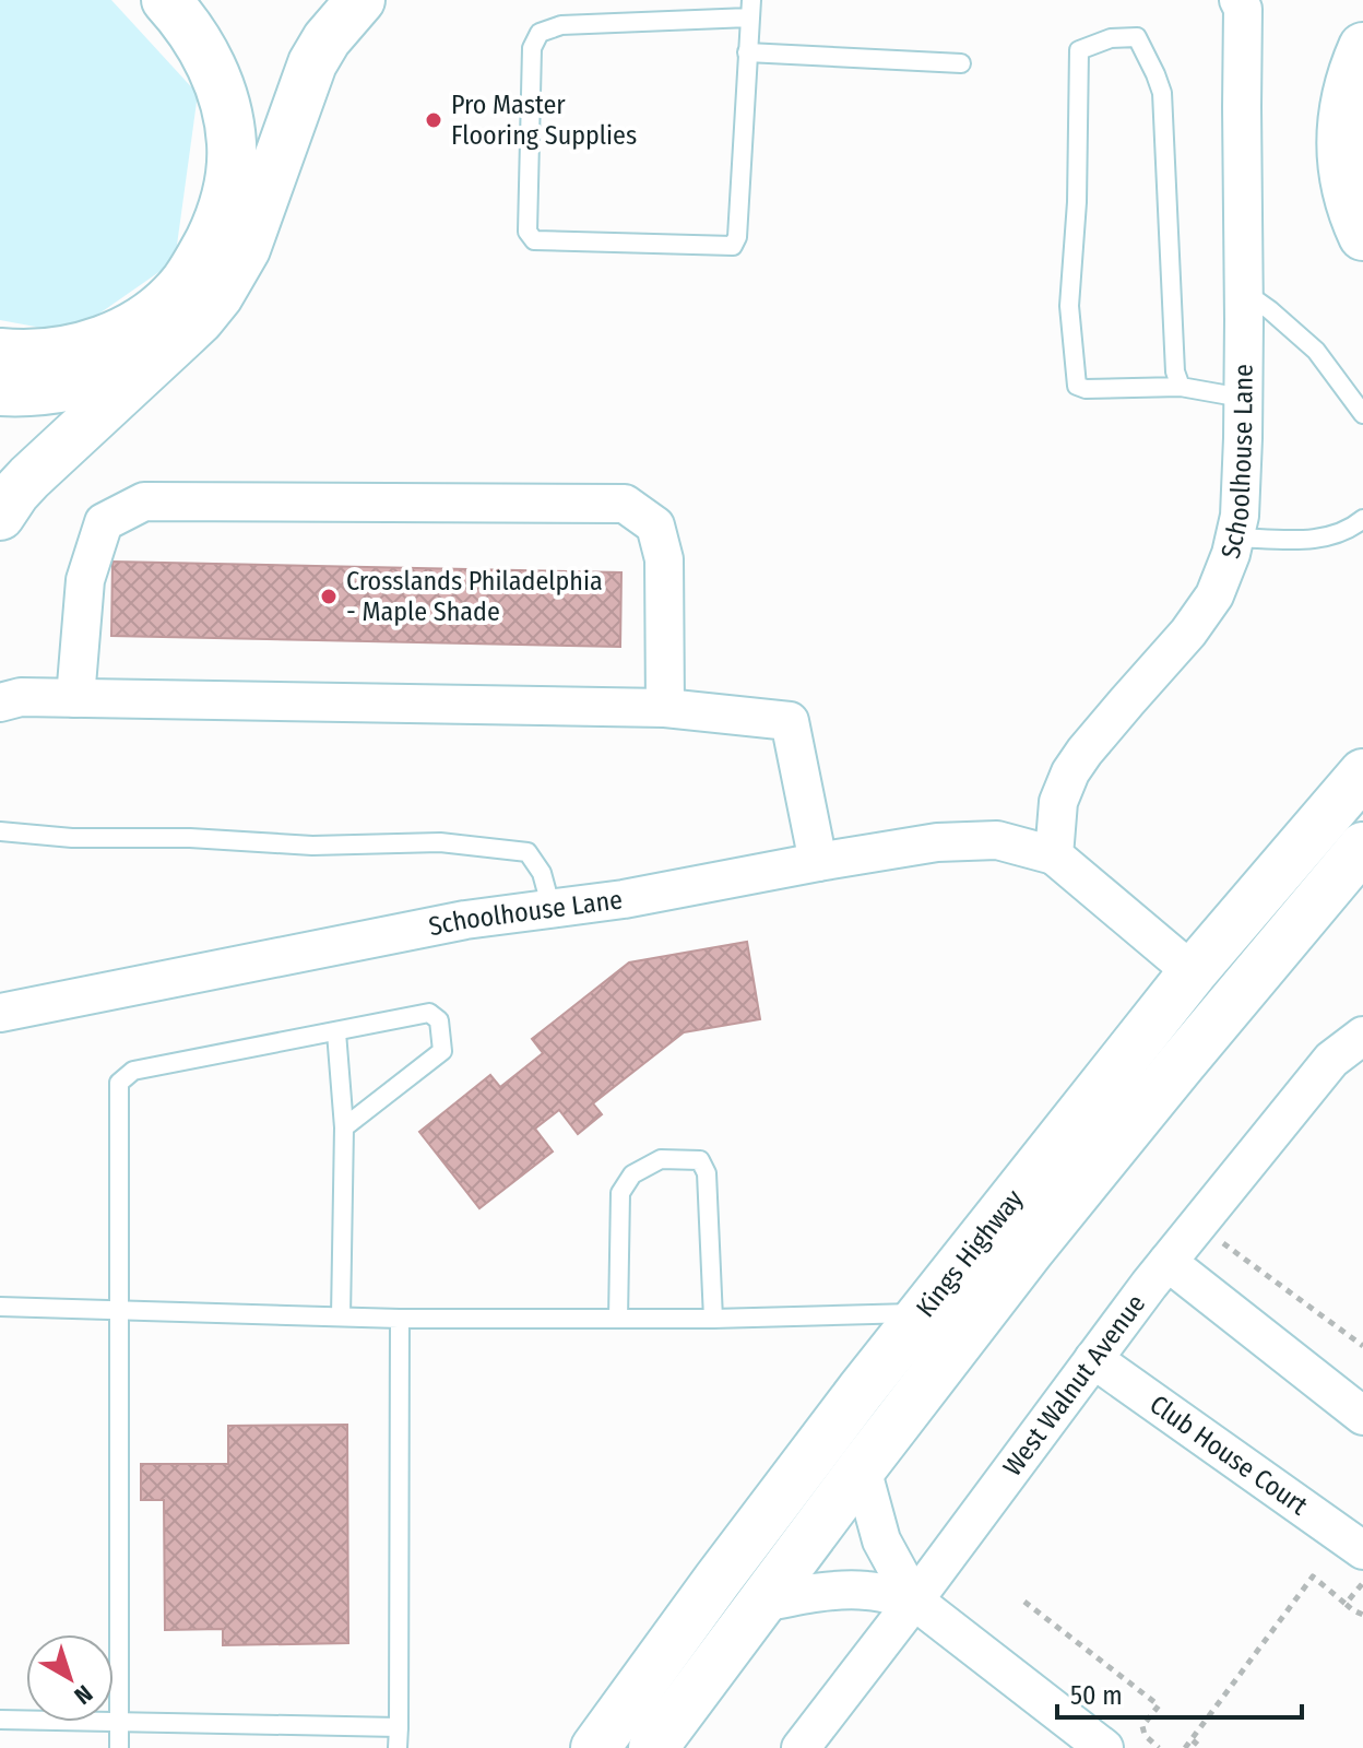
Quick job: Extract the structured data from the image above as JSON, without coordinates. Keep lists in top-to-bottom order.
{
  "streets": {
    "main road": ["Kings Highway"],
    "street": ["Schoolhouse Lane", "West Walnut Avenue", "Club House Court"]
  },
  "crossings": [
    ["Schoolhouse Lane", "Kings Highway"],
    ["West Walnut Avenue", "Club House Court"]
  ],
  "places": ["Pro Master Flooring Supplies", "Crosslands Philadelphia - Maple Shade"],
  "scale_bar": "50 m",
  "north": "bottom right"
}
